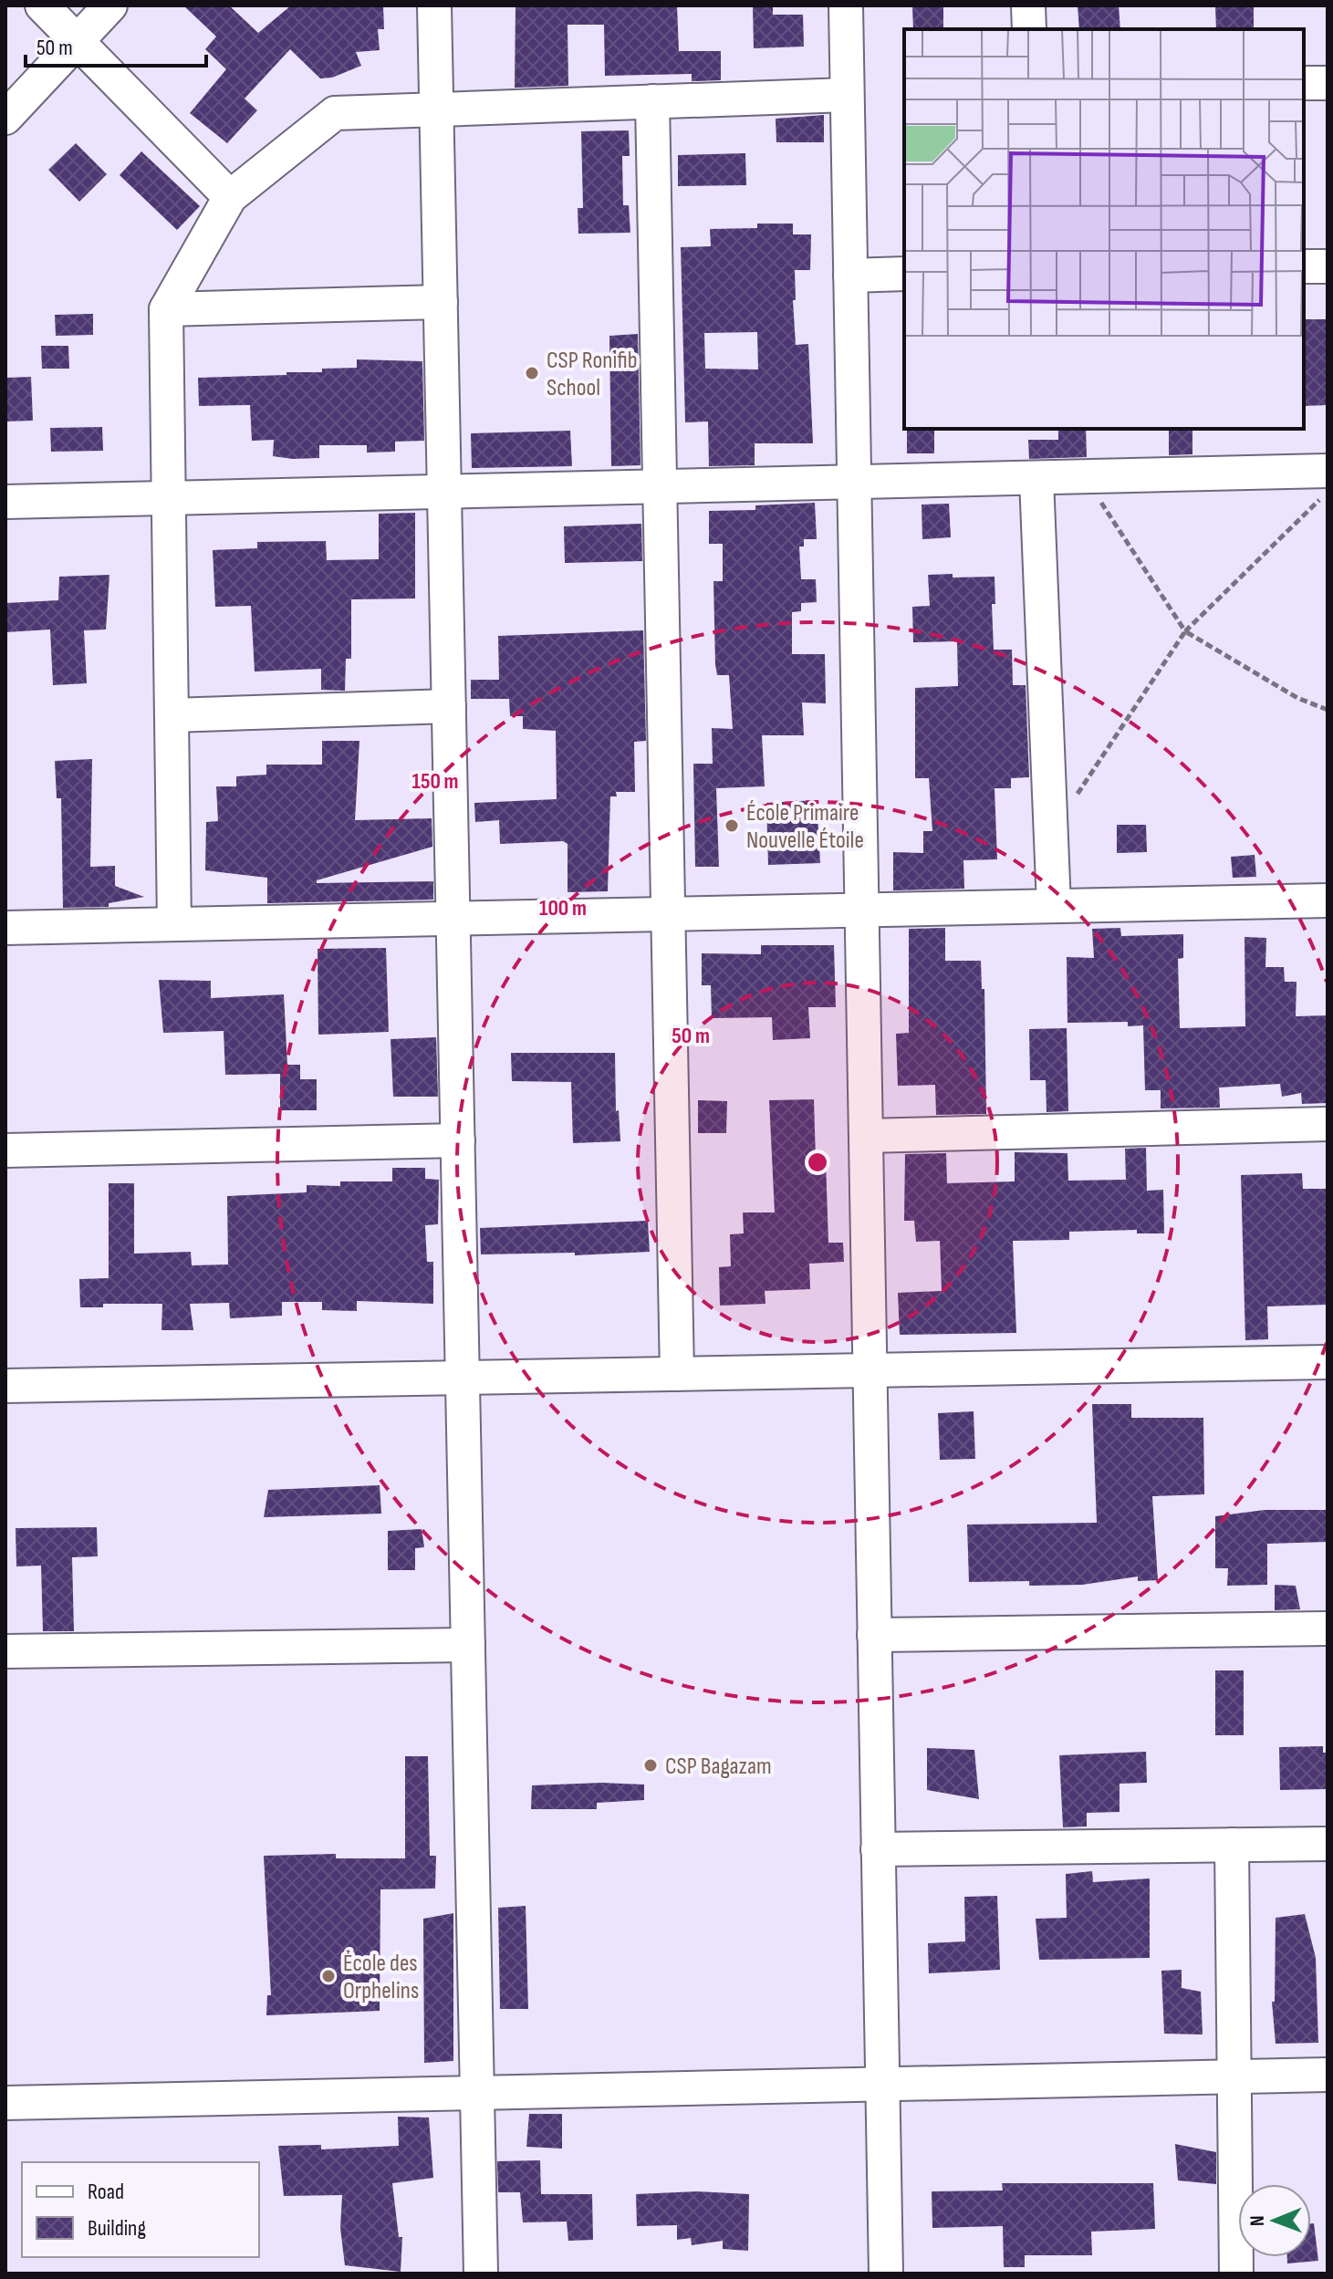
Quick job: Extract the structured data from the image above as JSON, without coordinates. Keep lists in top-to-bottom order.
{
  "places": [
    "CSP Ronifib School",
    "École Primaire Nouvelle Étoile",
    "CSP Bagazam",
    "École des Orphelins"
  ],
  "legend": ["Road", "Building"],
  "scale_bar": "50 m",
  "north": "left",
  "rings": ["150 m", "100 m", "50 m"]
}
